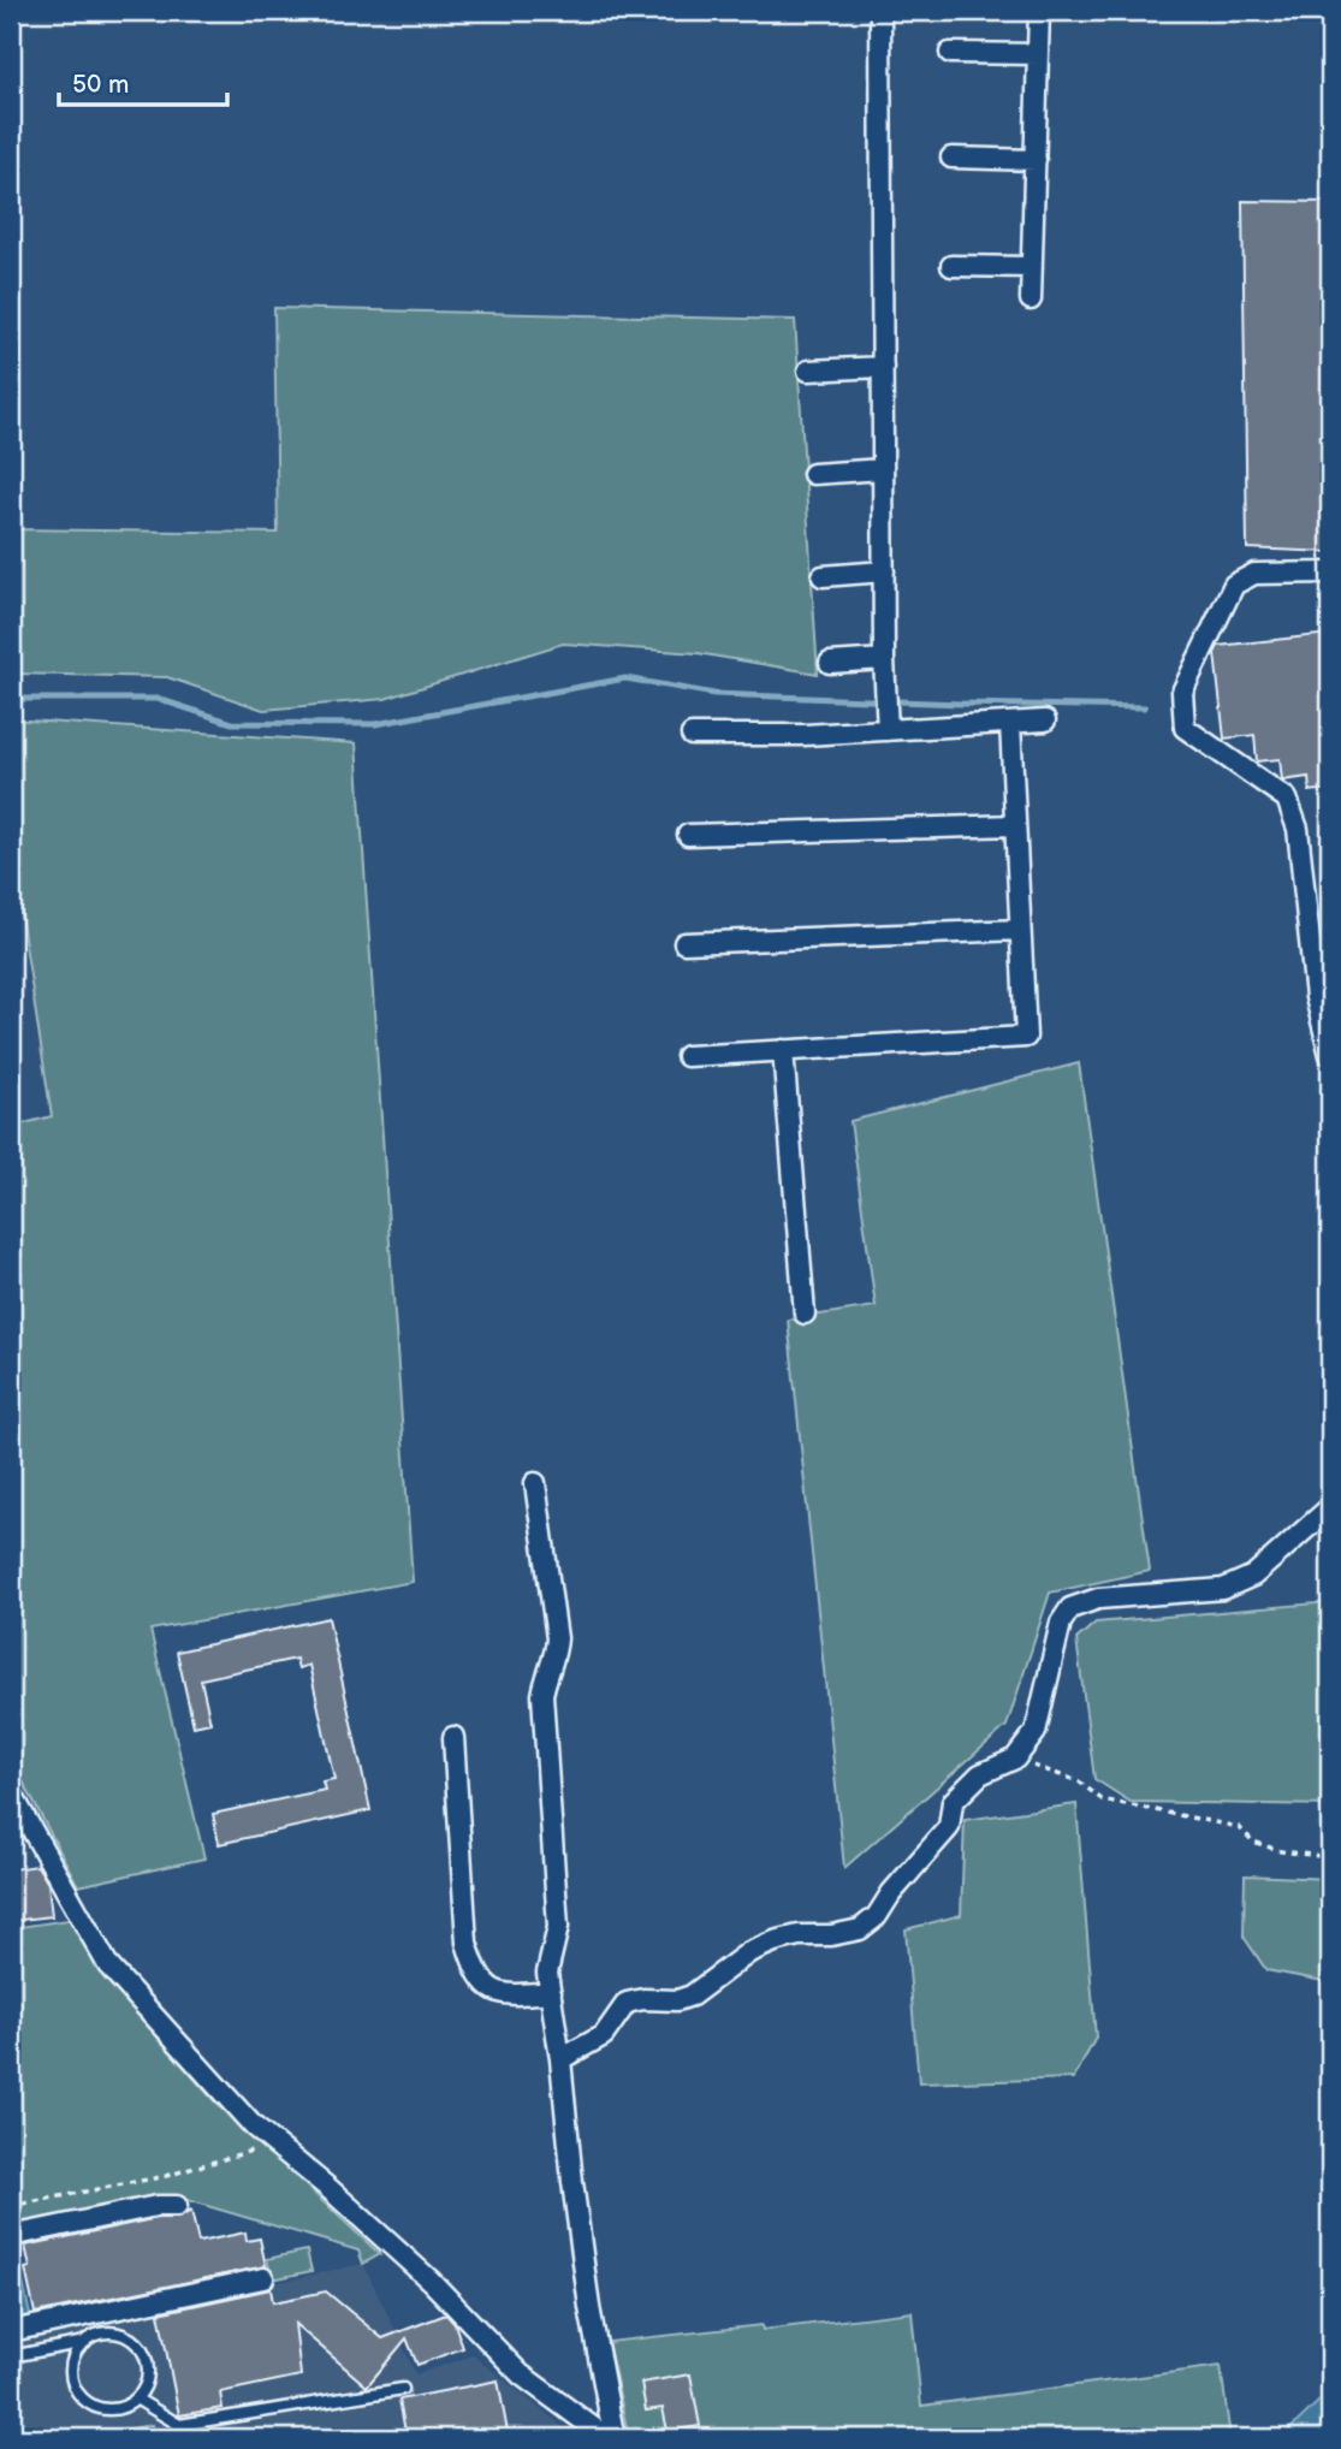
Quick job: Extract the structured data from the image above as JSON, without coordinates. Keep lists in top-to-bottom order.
{
  "scale_bar": "50 m"
}
